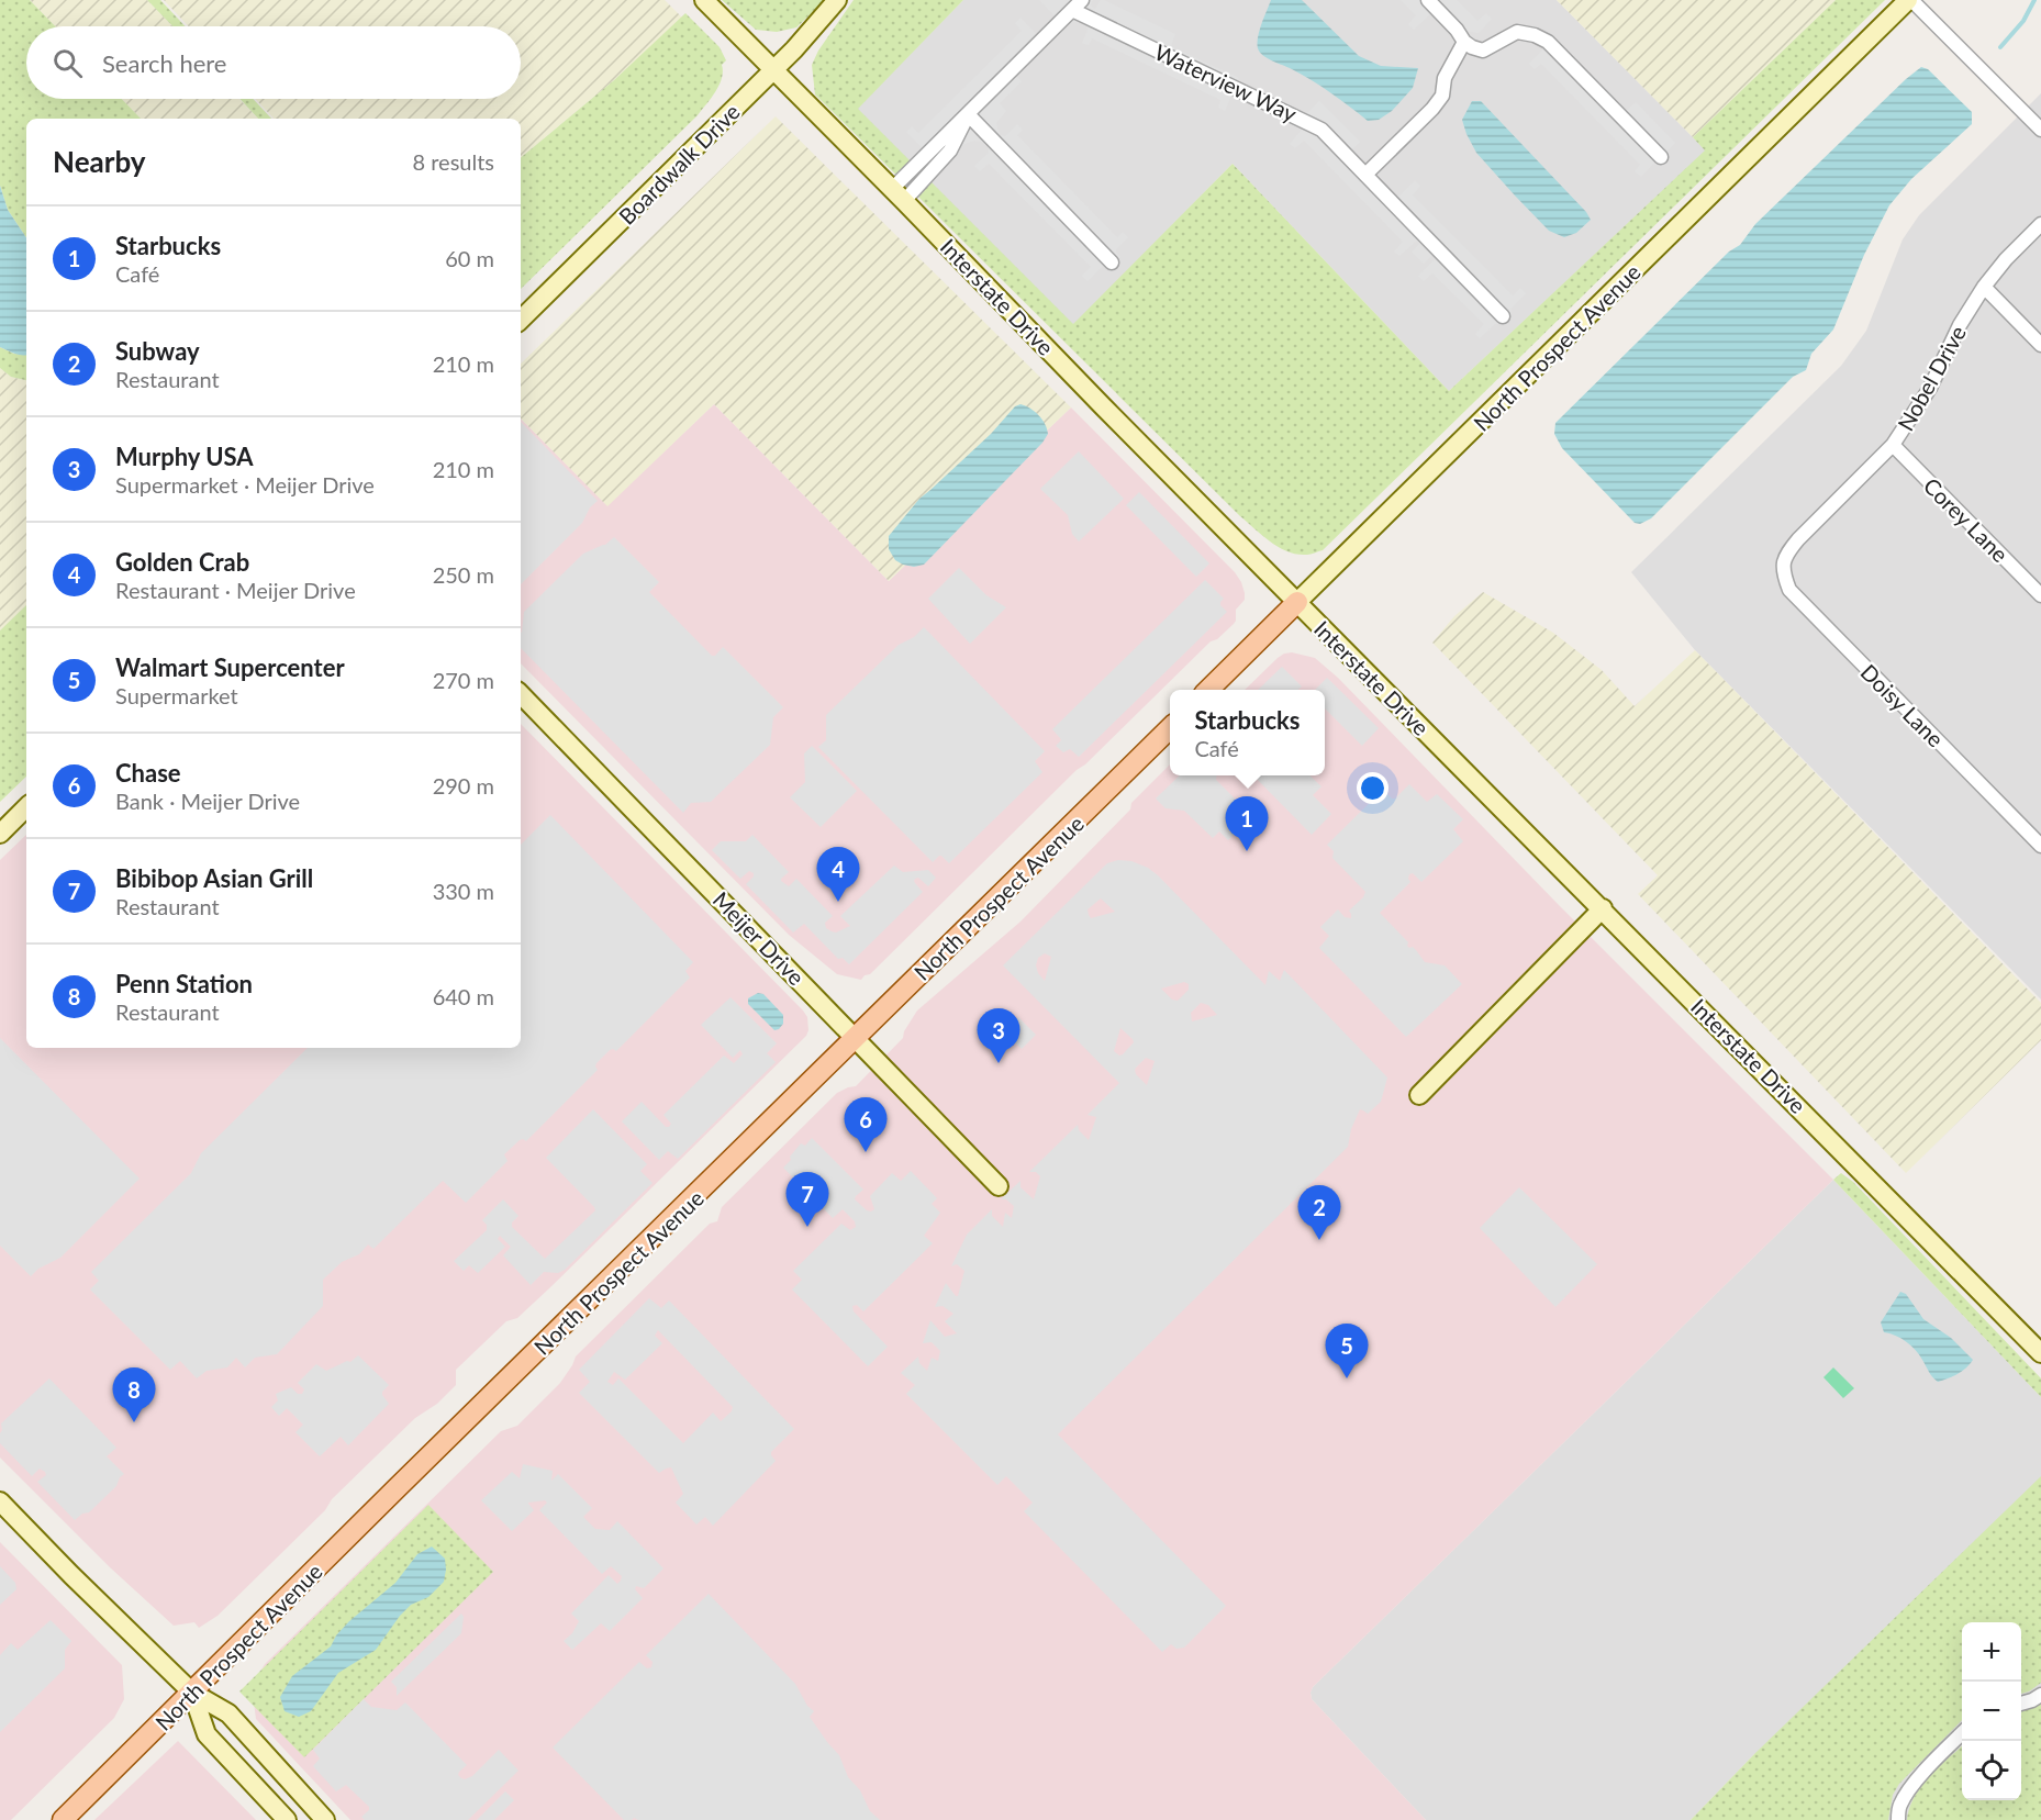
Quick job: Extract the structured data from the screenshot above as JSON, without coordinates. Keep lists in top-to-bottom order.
{
  "streets": {
    "main road": [
      "Boardwalk Drive",
      "Interstate Drive",
      "North Prospect Avenue",
      "Meijer Drive"
    ],
    "street": [
      "Waterview Way",
      "Nobel Drive",
      "Corey Lane",
      "Doisy Lane"
    ]
  },
  "crossings": [
    ["Waterview Way", "Interstate Drive"],
    ["Boardwalk Drive", "Interstate Drive"],
    ["Interstate Drive", "North Prospect Avenue"],
    ["North Prospect Avenue", "Meijer Drive"],
    ["Nobel Drive", "Corey Lane"],
    ["Nobel Drive", "Doisy Lane"]
  ],
  "page": {
    "search": "Search here",
    "heading": ["Nearby", "8 results"],
    "list": [
      {
        "mark": "1",
        "name": "Starbucks",
        "note": "Café",
        "value": "60 m"
      },
      {
        "mark": "2",
        "name": "Subway",
        "note": "Restaurant",
        "value": "210 m"
      },
      {
        "mark": "3",
        "name": "Murphy USA",
        "note": "Supermarket · Meijer Drive",
        "value": "210 m"
      },
      {
        "mark": "4",
        "name": "Golden Crab",
        "note": "Restaurant · Meijer Drive",
        "value": "250 m"
      },
      {
        "mark": "5",
        "name": "Walmart Supercenter",
        "note": "Supermarket",
        "value": "270 m"
      },
      {
        "mark": "6",
        "name": "Chase",
        "note": "Bank · Meijer Drive",
        "value": "290 m"
      },
      {
        "mark": "7",
        "name": "Bibibop Asian Grill",
        "note": "Restaurant",
        "value": "330 m"
      },
      {
        "mark": "8",
        "name": "Penn Station",
        "note": "Restaurant",
        "value": "640 m"
      }
    ],
    "popup": ["Starbucks", "Café"],
    "pins": [
      "1",
      "4",
      "3",
      "6",
      "7",
      "2",
      "5",
      "8"
    ],
    "map_buttons": ["+", "−"]
  }
}
